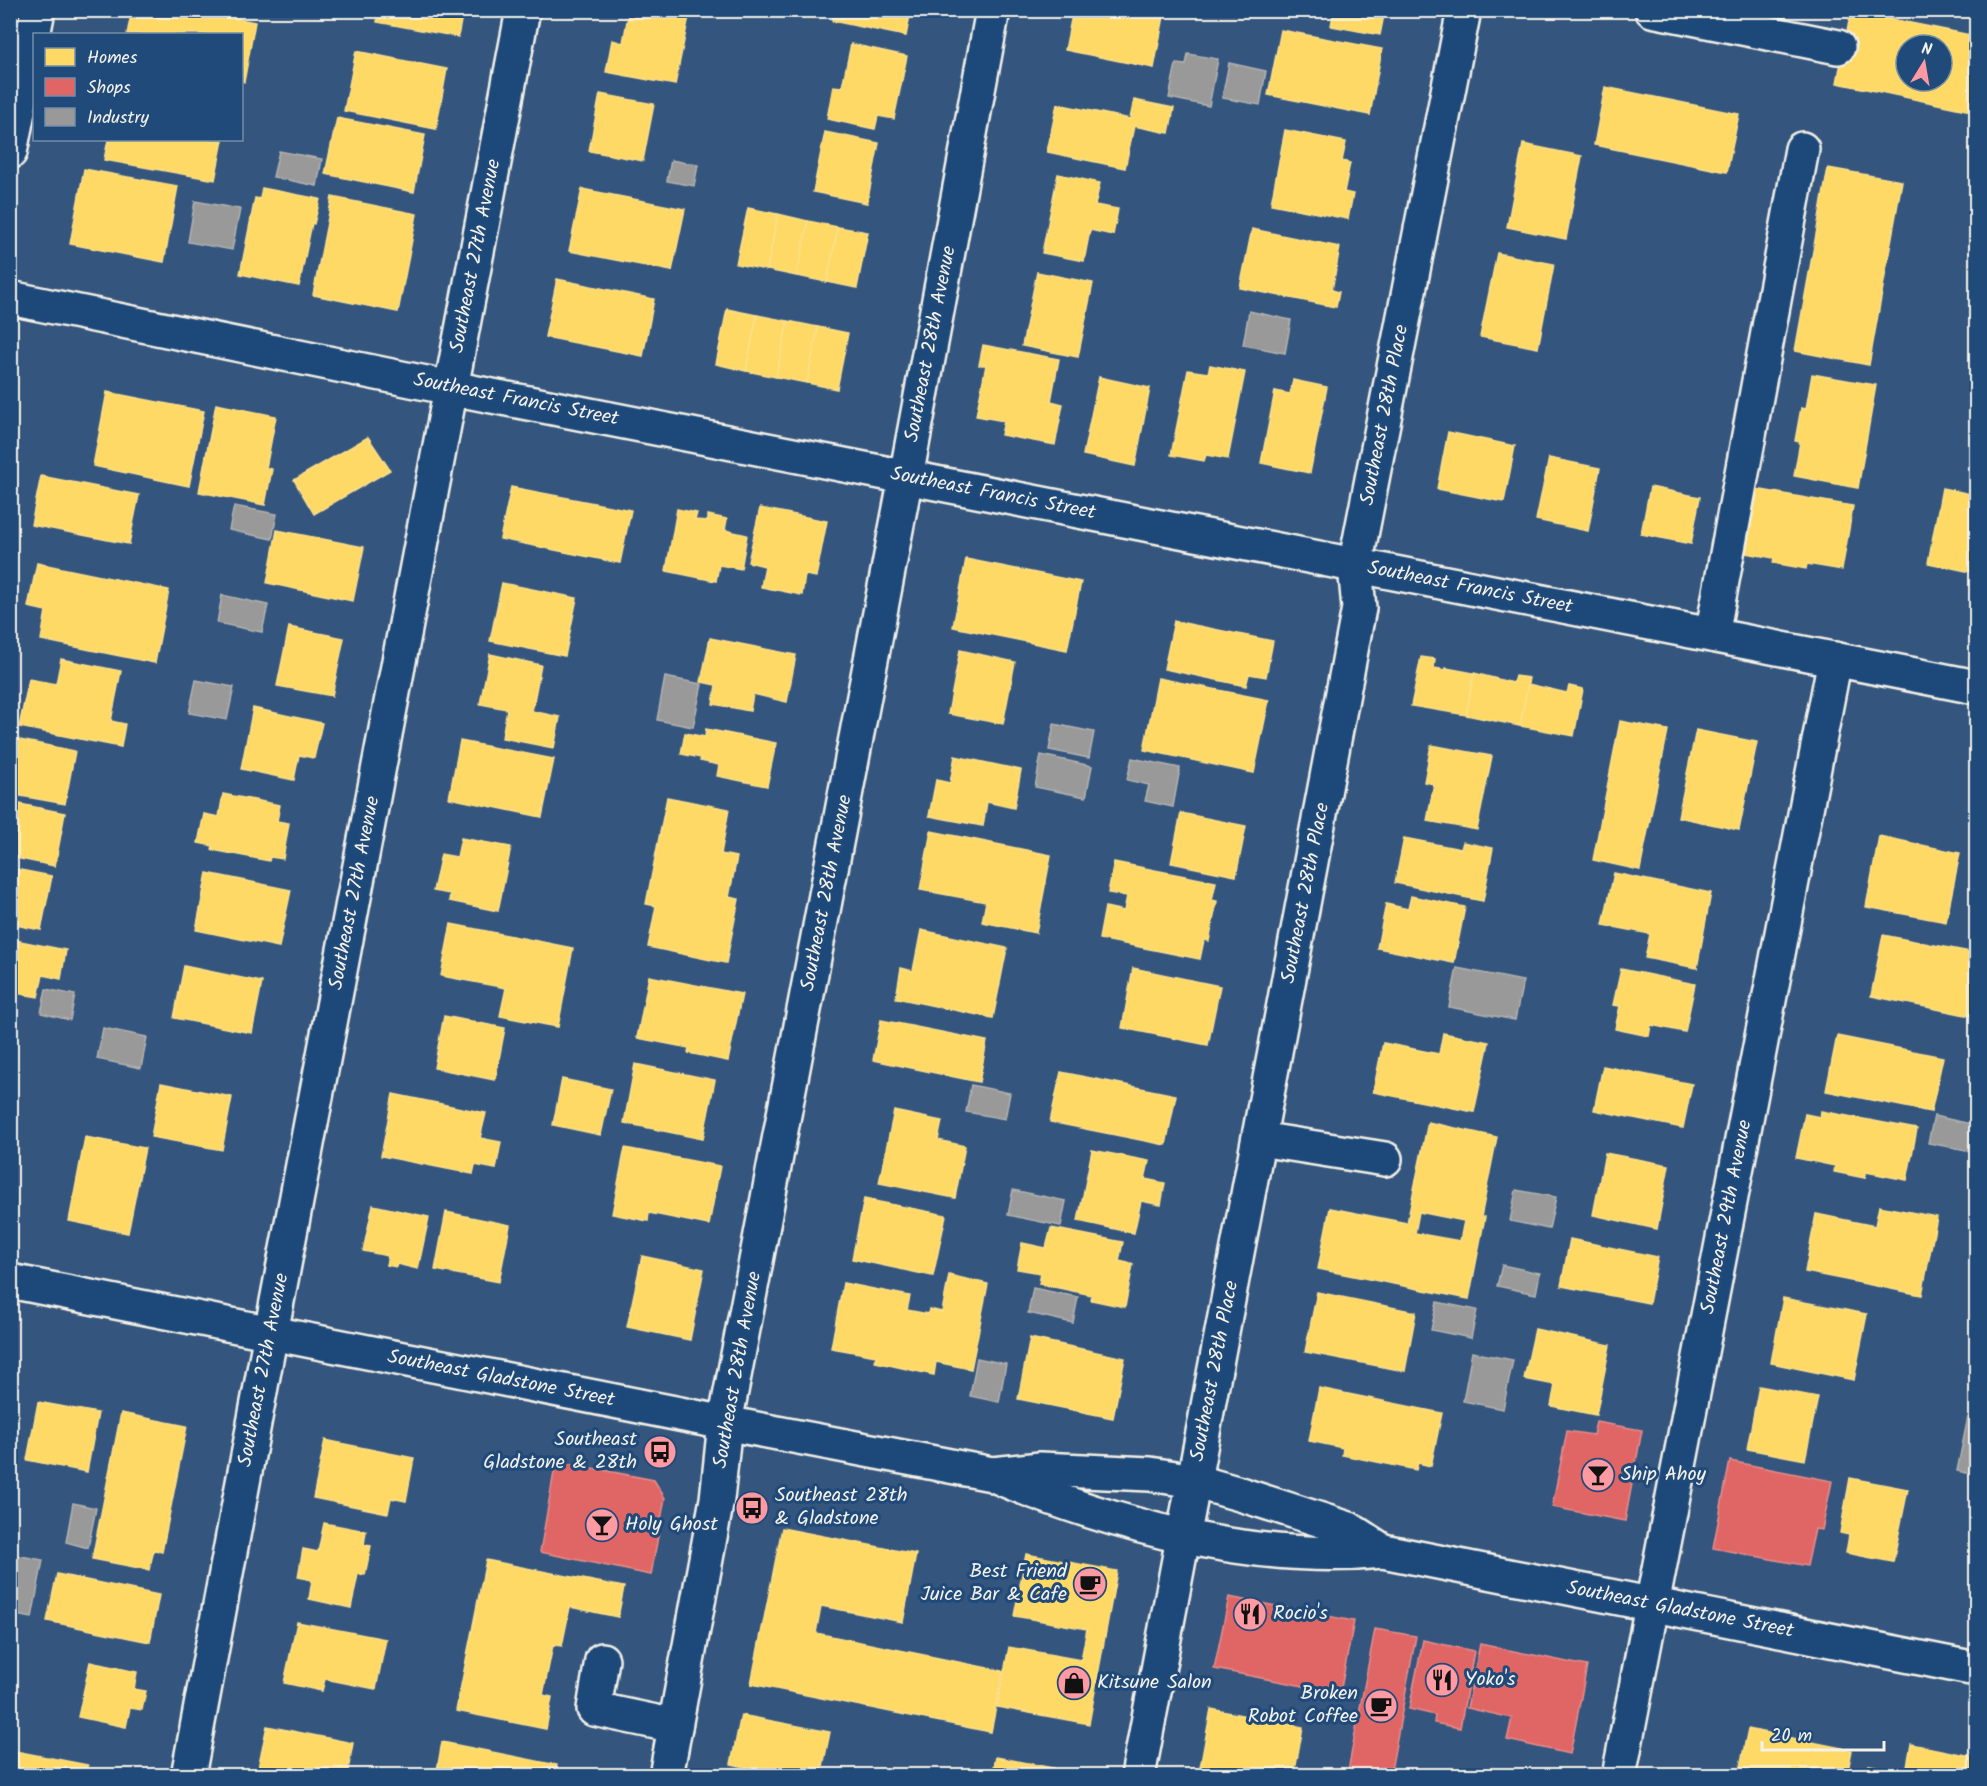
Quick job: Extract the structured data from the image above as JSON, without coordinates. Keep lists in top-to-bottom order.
{
  "streets": {
    "street": [
      "Southeast 27th Avenue",
      "Southeast 28th Avenue",
      "Southeast Francis Street",
      "Southeast 28th Place",
      "Southeast 29th Avenue",
      "Southeast Gladstone Street"
    ]
  },
  "crossings": [
    ["Southeast 27th Avenue", "Southeast Francis Street"],
    ["Southeast 27th Avenue", "Southeast Gladstone Street"],
    ["Southeast 28th Avenue", "Southeast Francis Street"],
    ["Southeast 28th Avenue", "Southeast Gladstone Street"],
    ["Southeast Francis Street", "Southeast 28th Place"],
    ["Southeast Francis Street", "Southeast 29th Avenue"],
    ["Southeast 28th Place", "Southeast Gladstone Street"],
    ["Southeast 29th Avenue", "Southeast Gladstone Street"]
  ],
  "places": {
    "bus stop": ["Southeast Gladstone & 28th", "Southeast 28th & Gladstone"],
    "bar": ["Ship Ahoy", "Holy Ghost"],
    "cafe": ["Best Friend Juice Bar & Cafe", "Broken Robot Coffee"],
    "restaurant": ["Rocio's", "Yoko's"],
    "shop": ["Kitsune Salon"]
  },
  "legend": ["Homes", "Shops", "Industry"],
  "scale_bar": "20 m",
  "north": "top"
}
